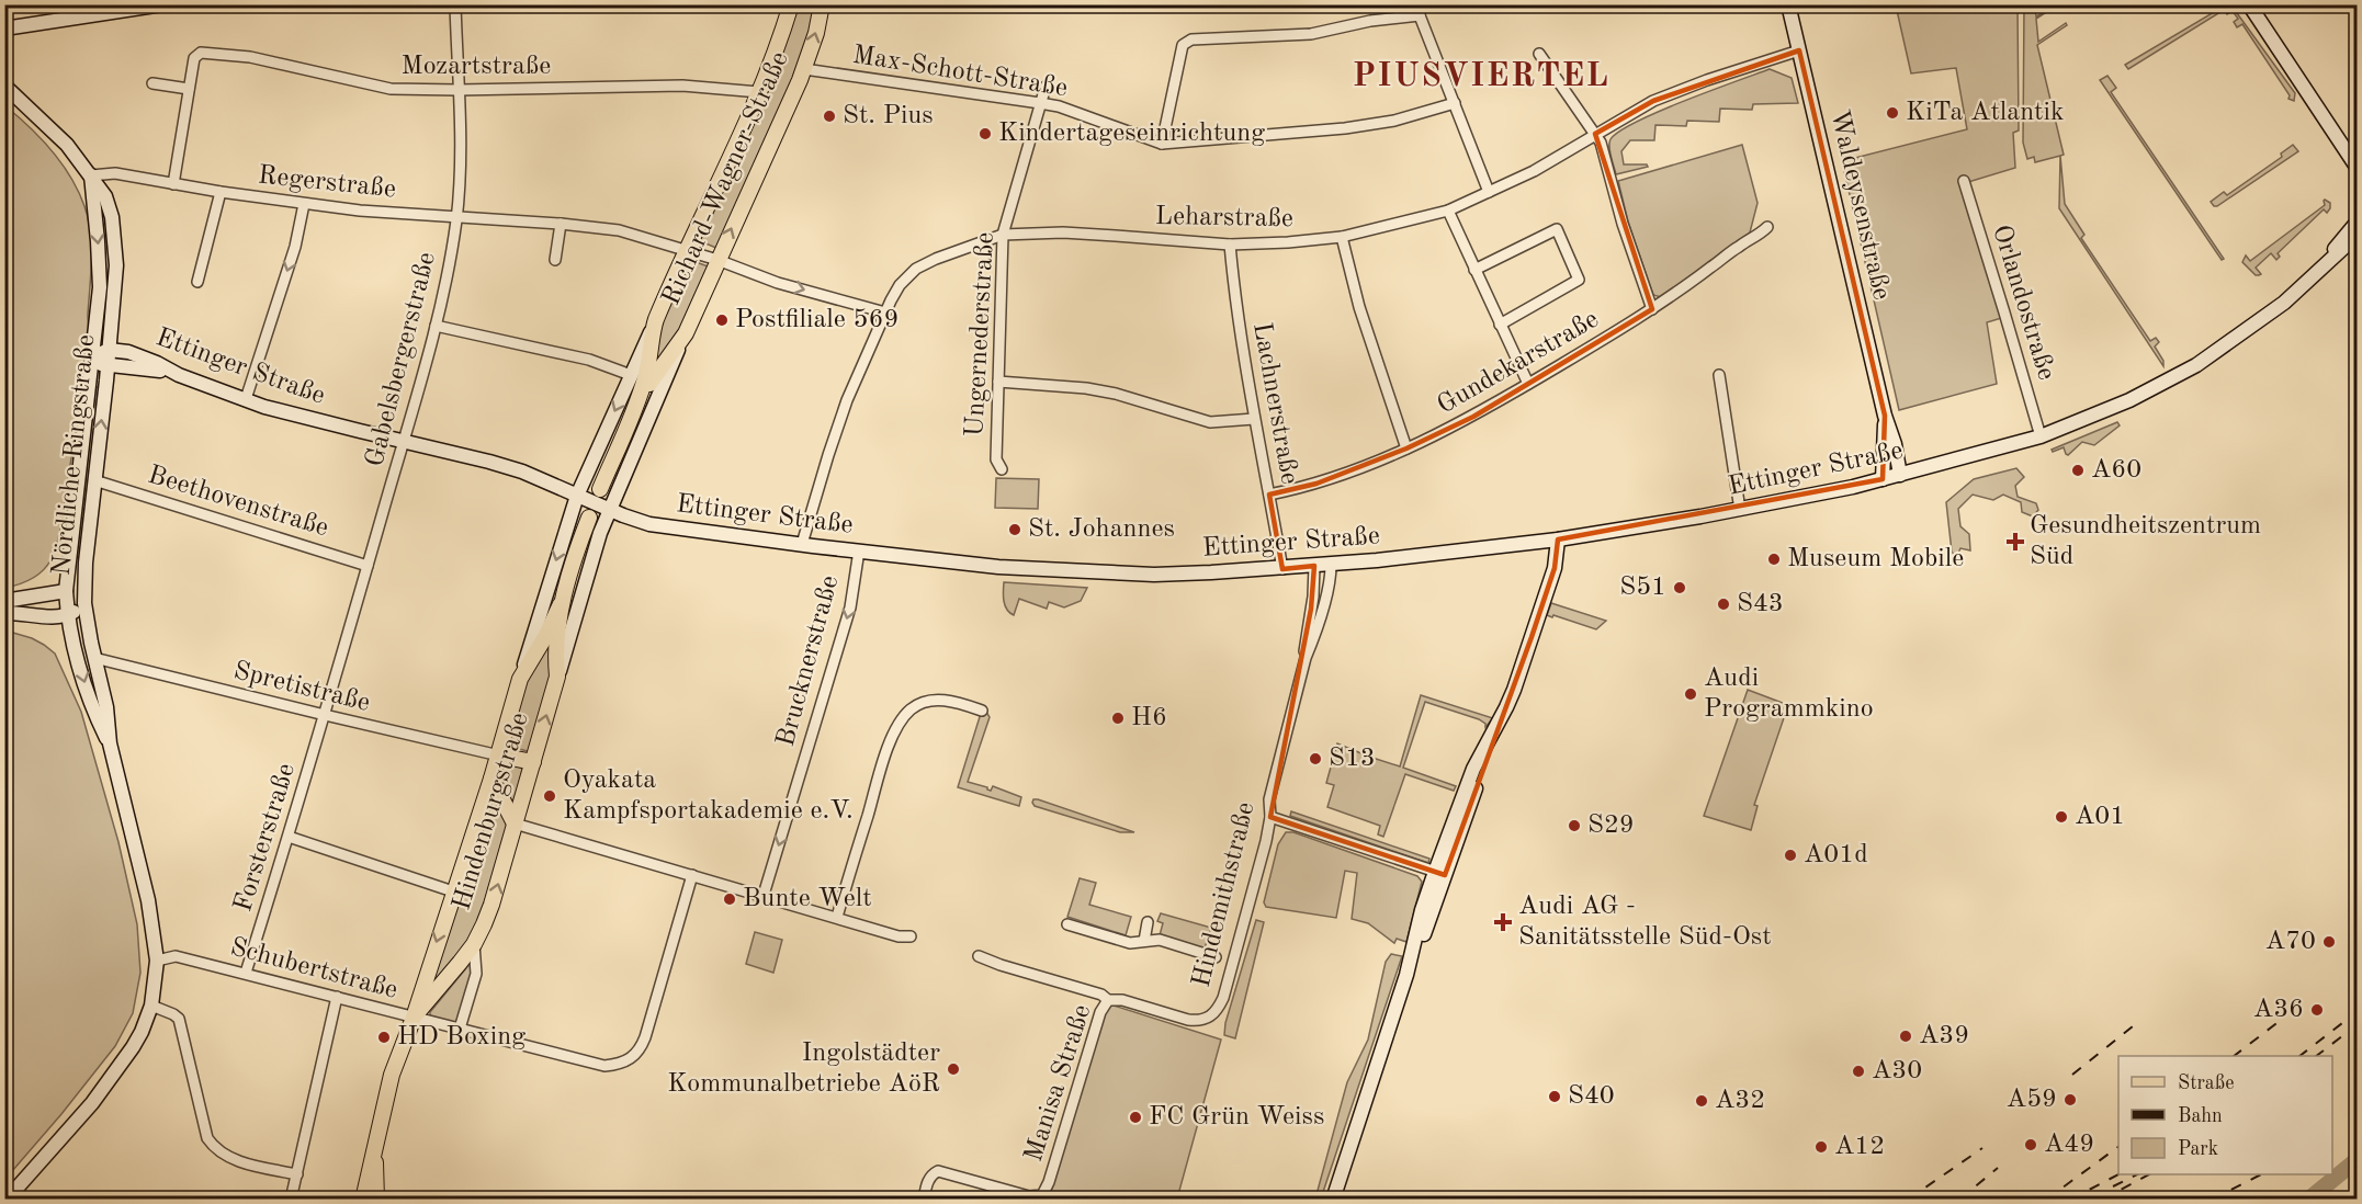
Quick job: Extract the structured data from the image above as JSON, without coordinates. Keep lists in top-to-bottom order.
{
  "streets": {
    "main road": [
      "Richard-Wagner-Straße",
      "Waldeysenstraße",
      "Ettinger Straße",
      "Nördliche Ringstraße",
      "Hindenburgstraße"
    ],
    "street": [
      "Mozartstraße",
      "Max-Schott-Straße",
      "Regerstraße",
      "Leharstraße",
      "Orlandostraße",
      "Ungernederstraße",
      "Gabelsbergerstraße",
      "Gundekarstraße",
      "Lachnerstraße",
      "Beethovenstraße",
      "Brucknerstraße",
      "Spretistraße",
      "Forsterstraße",
      "Hindemithstraße",
      "Schubertstraße",
      "Manisa Straße"
    ]
  },
  "crossings": [
    ["Mozartstraße", "Richard-Wagner-Straße"],
    ["Mozartstraße", "Gabelsbergerstraße"],
    ["Max-Schott-Straße", "Richard-Wagner-Straße"],
    ["Max-Schott-Straße", "Ungernederstraße"],
    ["Richard-Wagner-Straße", "Regerstraße"],
    ["Richard-Wagner-Straße", "Ettinger Straße"],
    ["Richard-Wagner-Straße", "Hindenburgstraße"],
    ["Regerstraße", "Leharstraße"],
    ["Regerstraße", "Gabelsbergerstraße"],
    ["Regerstraße", "Nördliche Ringstraße"],
    ["Waldeysenstraße", "Leharstraße"],
    ["Waldeysenstraße", "Ettinger Straße"],
    ["Leharstraße", "Ungernederstraße"],
    ["Leharstraße", "Ettinger Straße"],
    ["Leharstraße", "Lachnerstraße"],
    ["Orlandostraße", "Ettinger Straße"],
    ["Gabelsbergerstraße", "Ettinger Straße"],
    ["Gabelsbergerstraße", "Beethovenstraße"],
    ["Gabelsbergerstraße", "Spretistraße"],
    ["Gabelsbergerstraße", "Forsterstraße"],
    ["Gundekarstraße", "Lachnerstraße"],
    ["Ettinger Straße", "Lachnerstraße"],
    ["Ettinger Straße", "Nördliche Ringstraße"],
    ["Ettinger Straße", "Brucknerstraße"],
    ["Ettinger Straße", "Hindenburgstraße"],
    ["Ettinger Straße", "Hindemithstraße"],
    ["Nördliche Ringstraße", "Beethovenstraße"],
    ["Nördliche Ringstraße", "Spretistraße"],
    ["Nördliche Ringstraße", "Schubertstraße"],
    ["Spretistraße", "Hindenburgstraße"],
    ["Spretistraße", "Forsterstraße"],
    ["Hindenburgstraße", "Schubertstraße"],
    ["Forsterstraße", "Schubertstraße"],
    ["Hindemithstraße", "Manisa Straße"]
  ],
  "one_way": ["Brucknerstraße"],
  "districts": ["PIUSVIERTEL"],
  "places": {
    "other": [
      "KiTa Atlantik",
      "St. Pius",
      "Kindertageseinrichtung",
      "Postfiliale 569",
      "A60",
      "St. Johannes",
      "Museum Mobile",
      "S51",
      "S43",
      "Audi Programmkino",
      "H6",
      "S13",
      "Oyakata Kampfsportakademie e.V.",
      "A01",
      "S29",
      "A01d",
      "Bunte Welt",
      "A70",
      "A36",
      "A39",
      "HD Boxing",
      "Ingolstädter Kommunalbetriebe AöR",
      "A30",
      "S40",
      "A59",
      "A32",
      "FC Grün Weiss",
      "A49",
      "A12"
    ],
    "health": ["Gesundheitszentrum Süd", "Audi AG - Sanitätsstelle Süd-Ost"]
  },
  "legend": ["Straße", "Bahn", "Park"]
}
